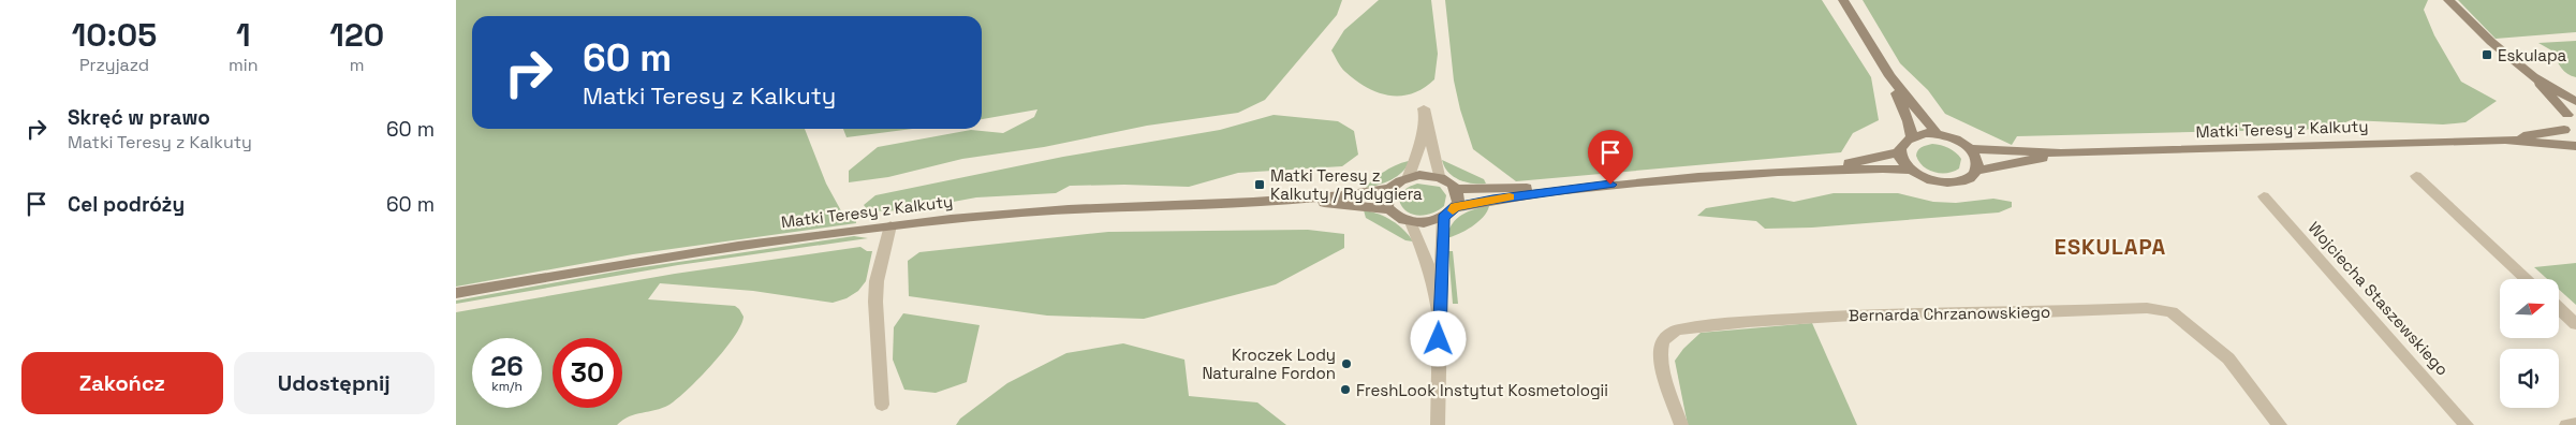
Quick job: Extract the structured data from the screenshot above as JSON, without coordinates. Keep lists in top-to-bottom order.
{
  "streets": {
    "street": ["Matki Teresy z Kalkuty", "Wojciecha Staszewskiego", "Bernarda Chrzanowskiego"]
  },
  "districts": ["ESKULAPA"],
  "places": {
    "transit": ["Eskulapa", "Matki Teresy z Kalkuty / Rydygiera"],
    "other": ["Kroczek Lody Naturalne Fordon", "FreshLook Instytut Kosmetologii"]
  },
  "north": "right",
  "page": {
    "eta": [
      "10:05",
      "Przyjazd",
      "1",
      "min",
      "120",
      "m"
    ],
    "turn": ["60 m", "Matki Teresy z Kalkuty"],
    "list": [
      {
        "name": "Skręć w prawo",
        "note": "Matki Teresy z Kalkuty",
        "value": "60 m"
      },
      {
        "name": "Cel podróży",
        "value": "60 m"
      }
    ],
    "speed": "26 km/h",
    "limit": "30",
    "buttons": ["Zakończ", "Udostępnij"]
  }
}
